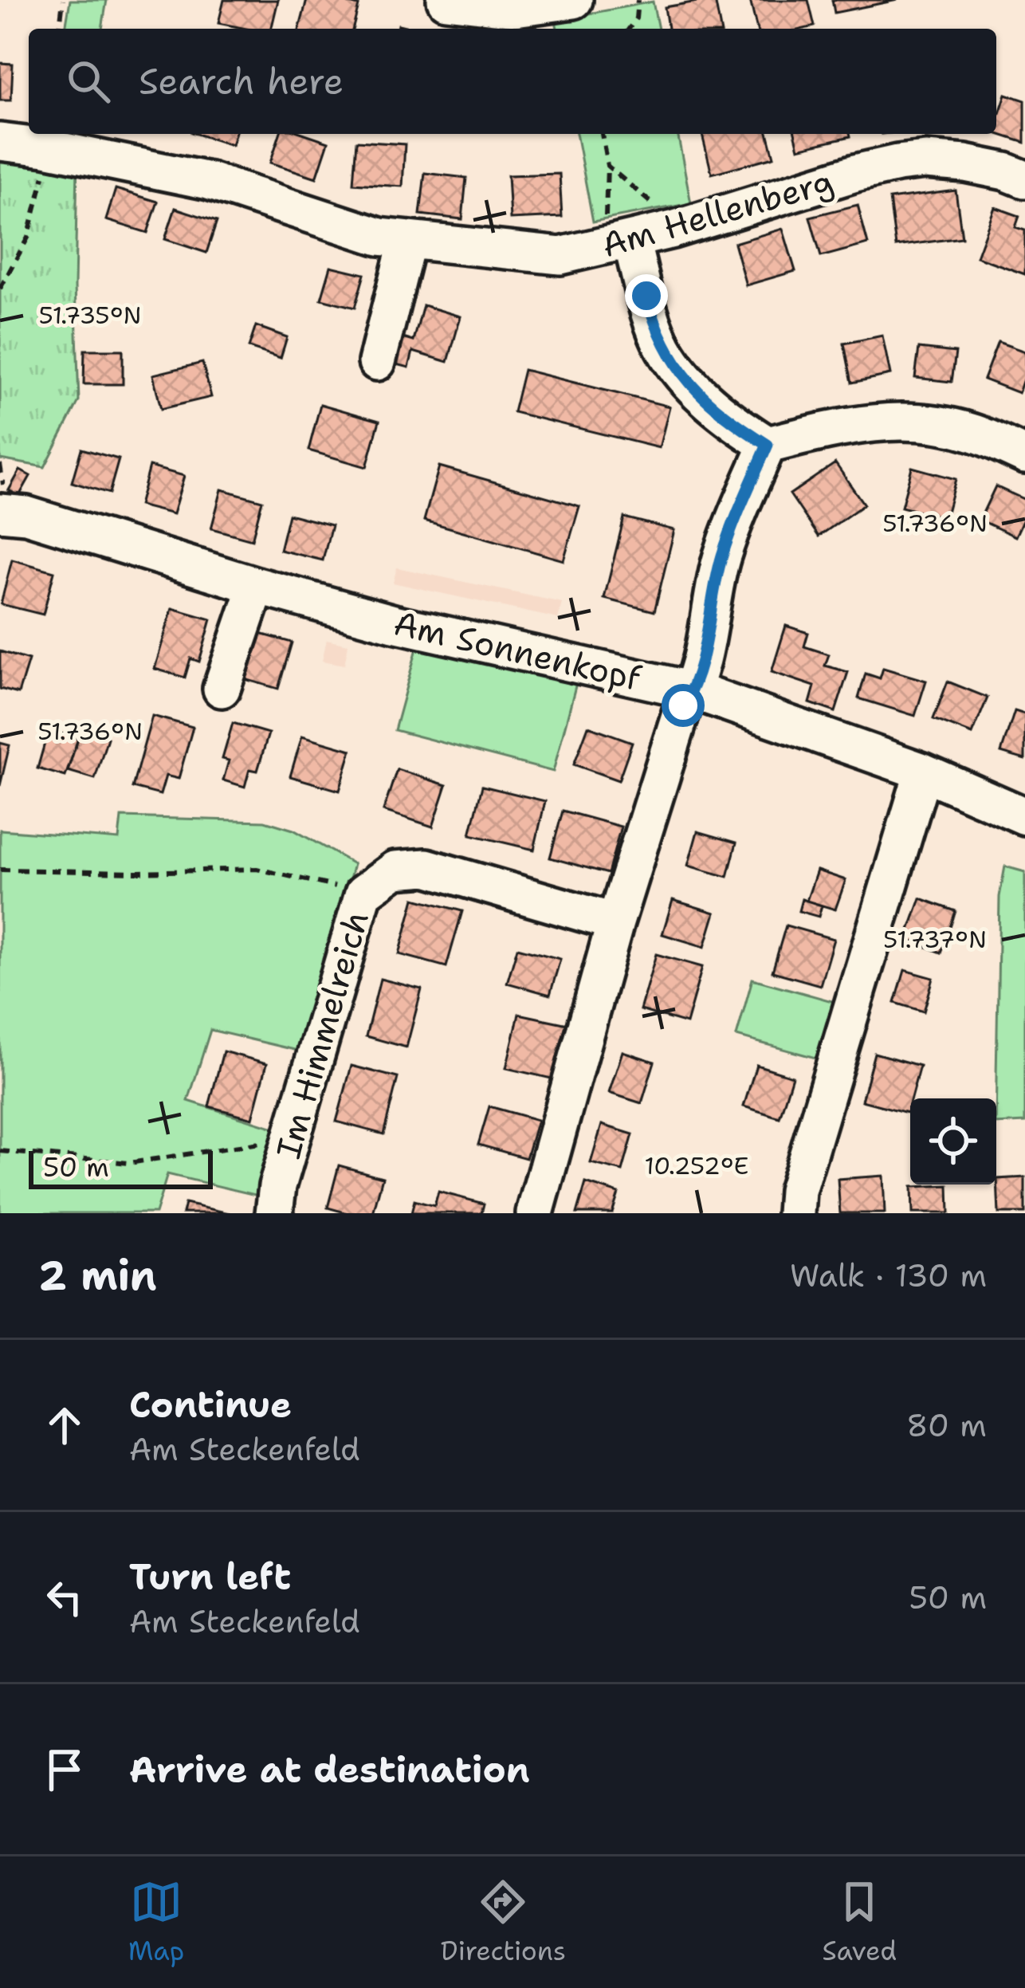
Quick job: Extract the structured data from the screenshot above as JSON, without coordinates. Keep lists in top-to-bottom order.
{
  "streets": {
    "street": ["Am Hellenberg", "Am Sonnenkopf", "Im Himmelreich"]
  },
  "scale_bar": "50 m",
  "page": {
    "search": "Search here",
    "scale": "50 m",
    "heading": ["2 min", "Walk · 130 m"],
    "list": [
      ["Continue", "Am Steckenfeld", "80 m"],
      ["Turn left", "Am Steckenfeld", "50 m"],
      "Arrive at destination"
    ],
    "nav": ["Map", "Directions", "Saved"]
  },
  "coordinates": [
    "51.735°N",
    "51.736°N",
    "51.737°N",
    "10.252°E"
  ]
}
